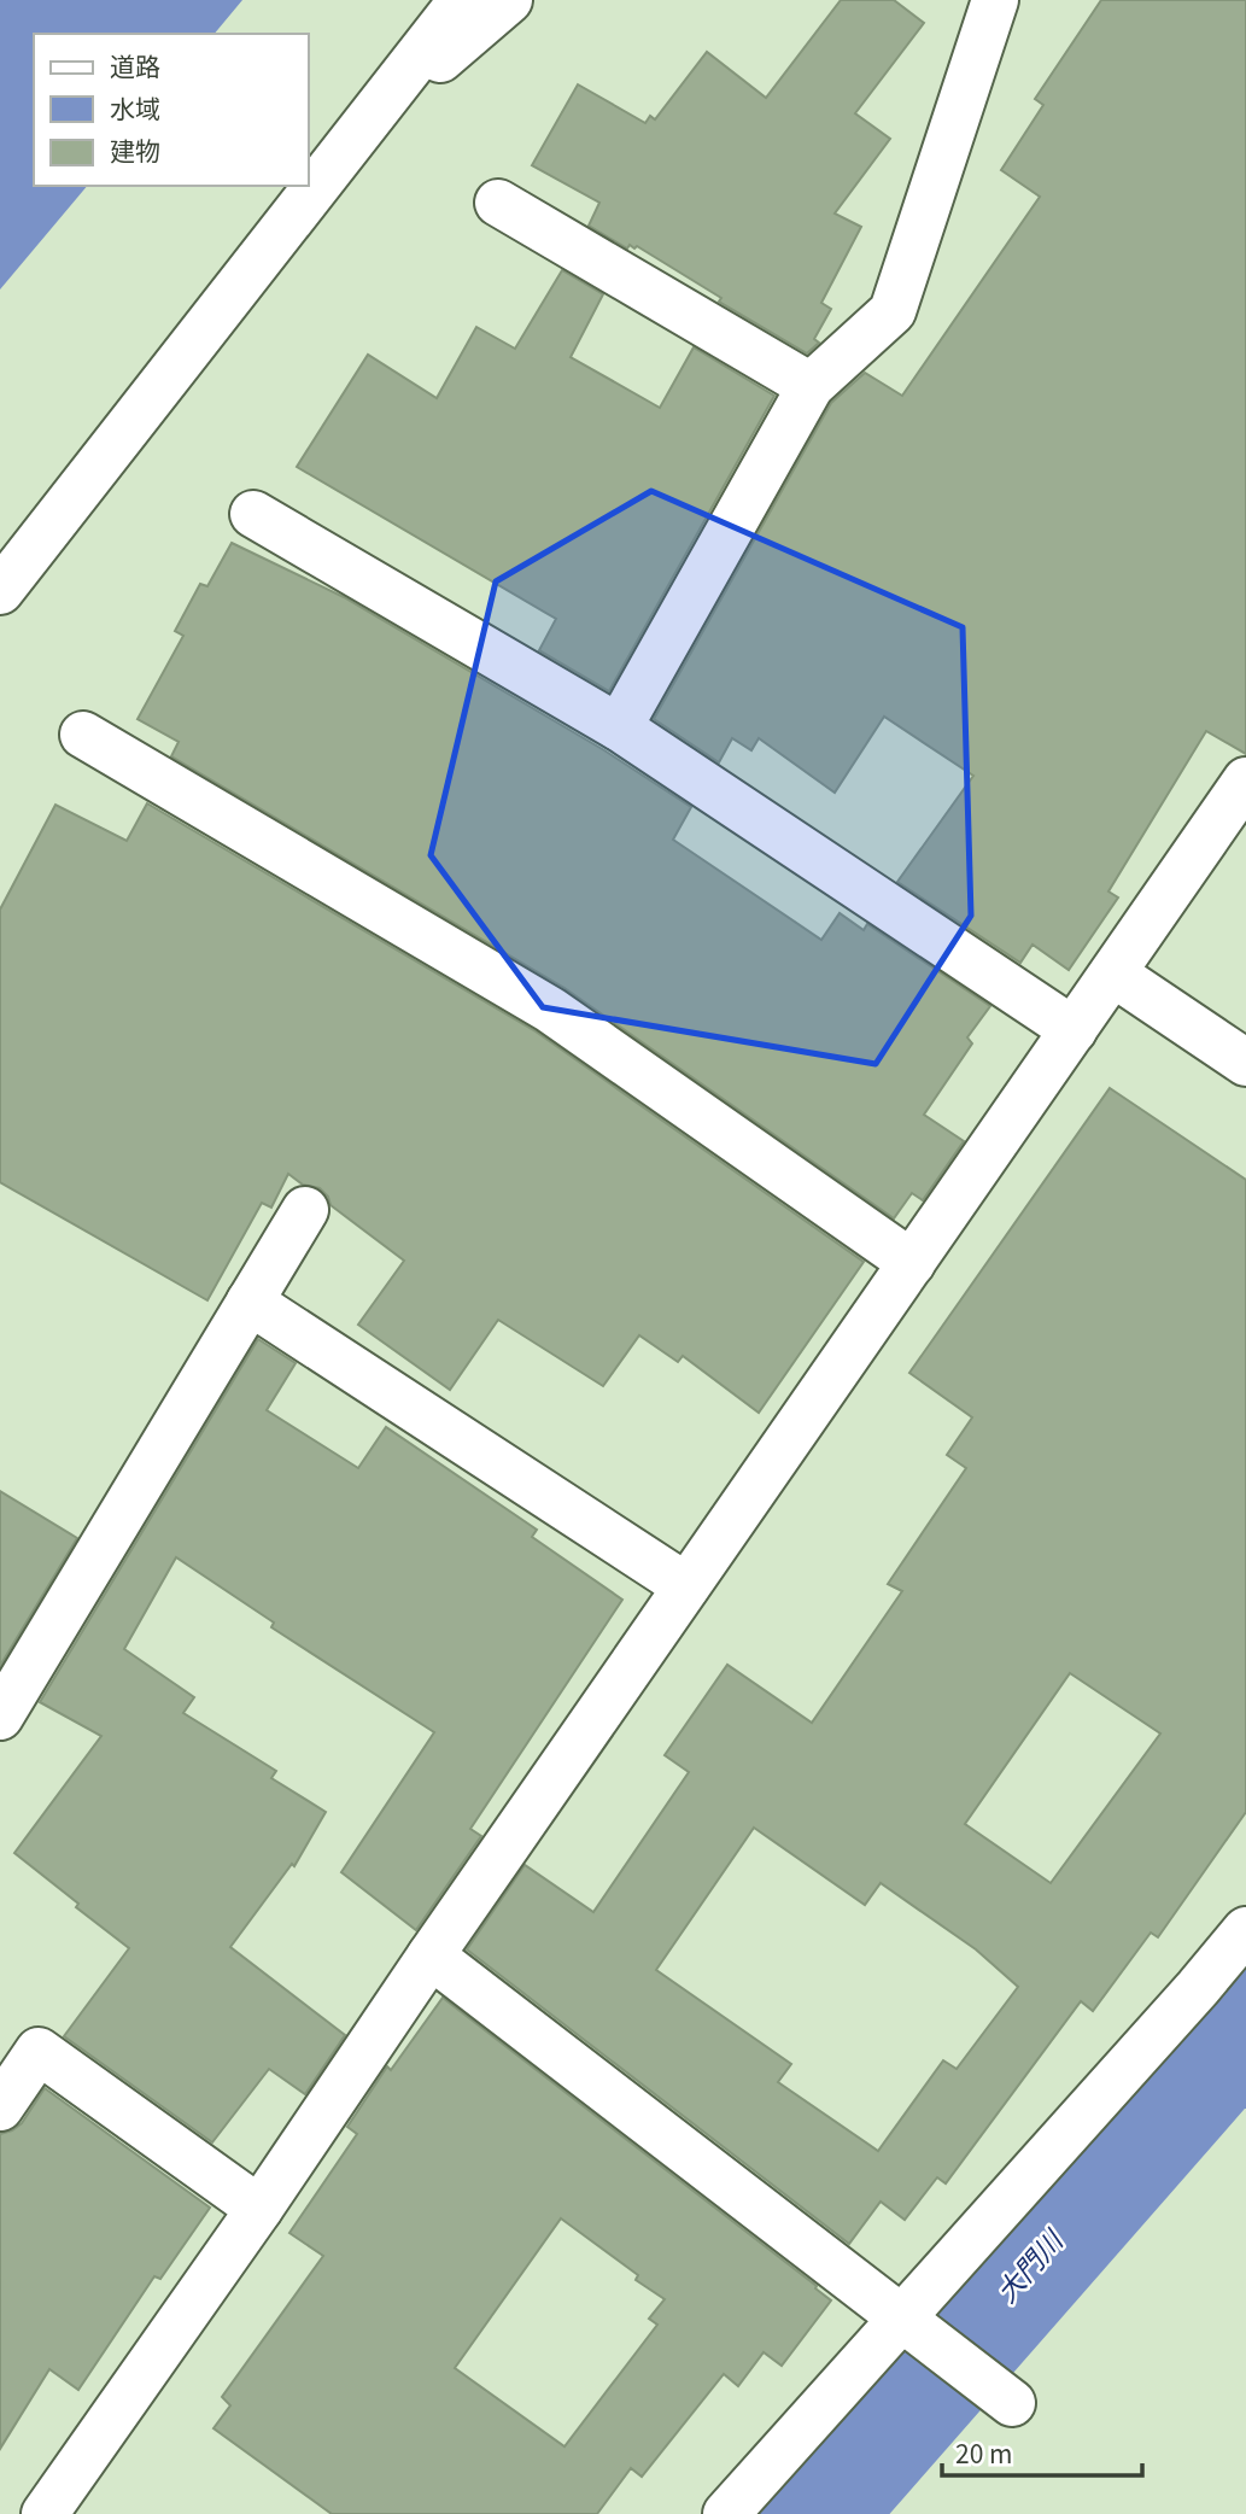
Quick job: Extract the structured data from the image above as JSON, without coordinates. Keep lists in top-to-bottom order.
{
  "water": ["大門川"],
  "legend": ["道路", "水域", "建物"],
  "scale_bar": "20 m"
}
